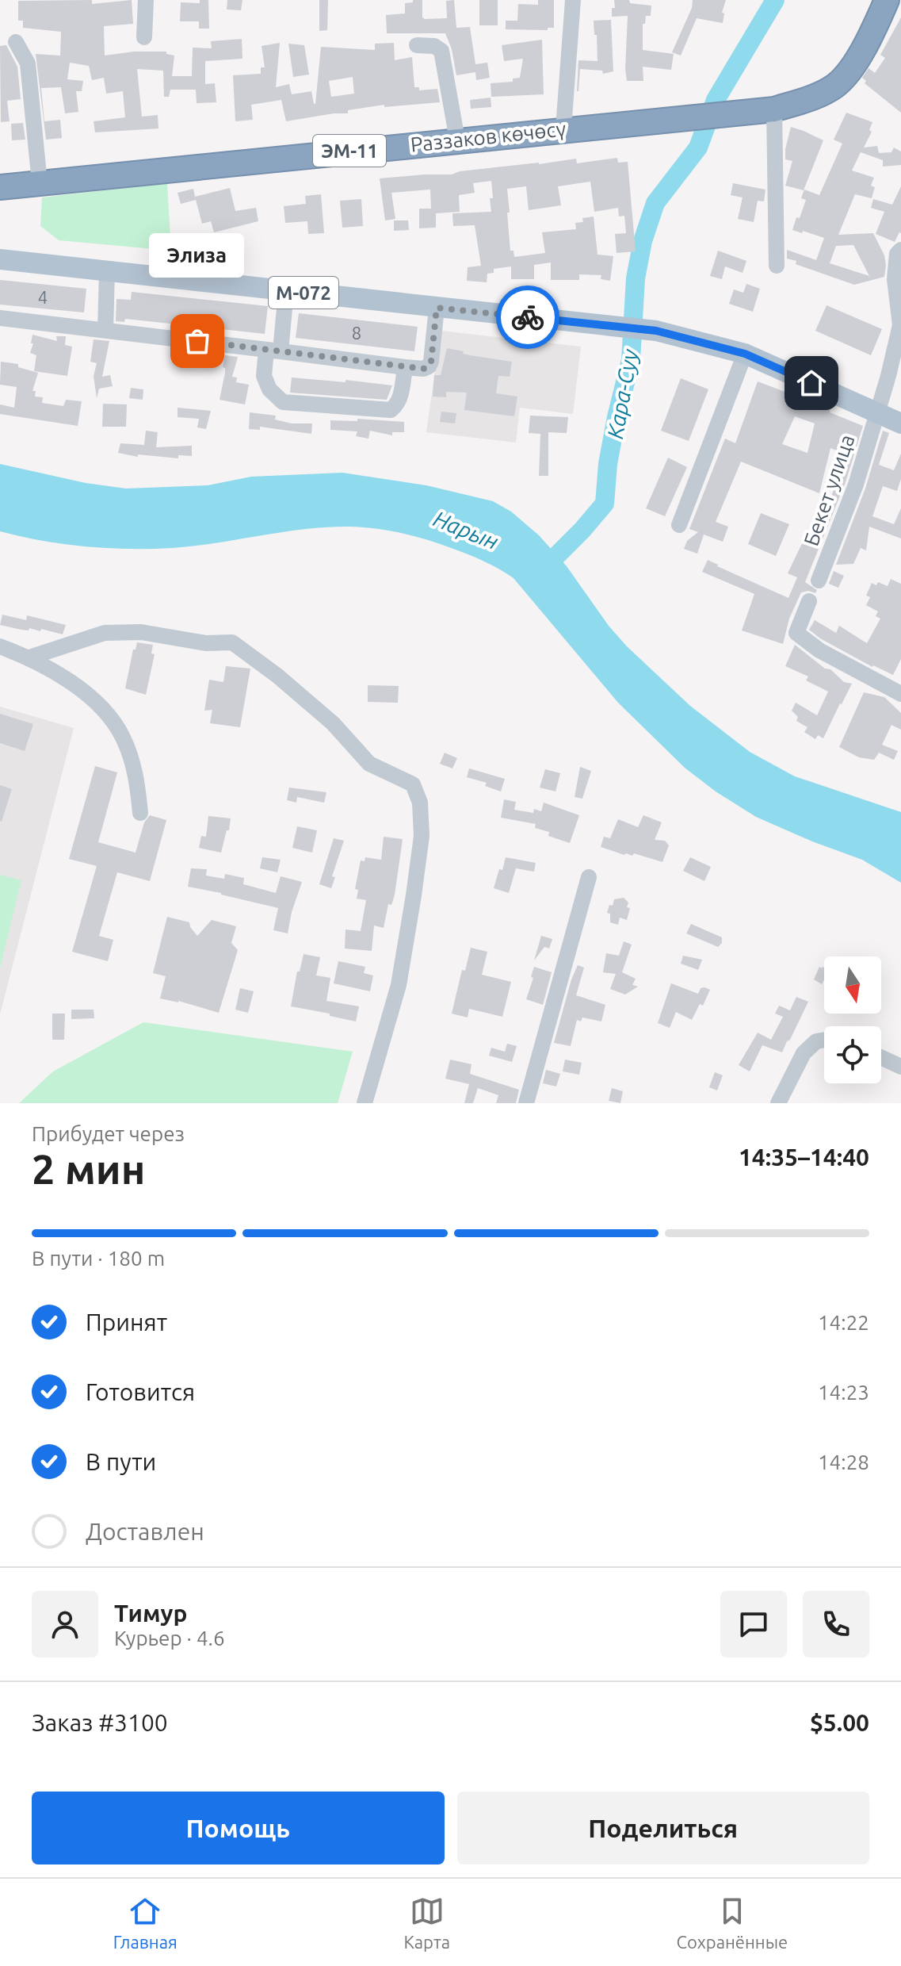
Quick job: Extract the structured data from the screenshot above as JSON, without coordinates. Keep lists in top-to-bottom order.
{
  "streets": {
    "highway": ["Раззаков көчөсү", "ЭМ-11"],
    "main road": ["М-072"],
    "street": ["Бекет улица"]
  },
  "crossings": [
    ["М-072", "Бекет улица"]
  ],
  "water": ["Кара-Суу", "Нарын"],
  "places": ["Элиза"],
  "house_numbers": ["4", "8"],
  "north": "bottom",
  "page": {
    "bubble": "Элиза",
    "heading": ["2 мин", "Прибудет через", "14:35–14:40"],
    "panel": [
      "Тимур",
      "Курьер · 4.6",
      "Заказ #3100",
      "$5.00"
    ],
    "bar": "В пути · 180 m",
    "list": [
      ["Принят", "14:22"],
      ["Готовится", "14:23"],
      ["В пути", "14:28"],
      "Доставлен"
    ],
    "buttons": ["Помощь", "Поделиться"],
    "tabs": ["Главная", "Карта", "Сохранённые"]
  }
}
